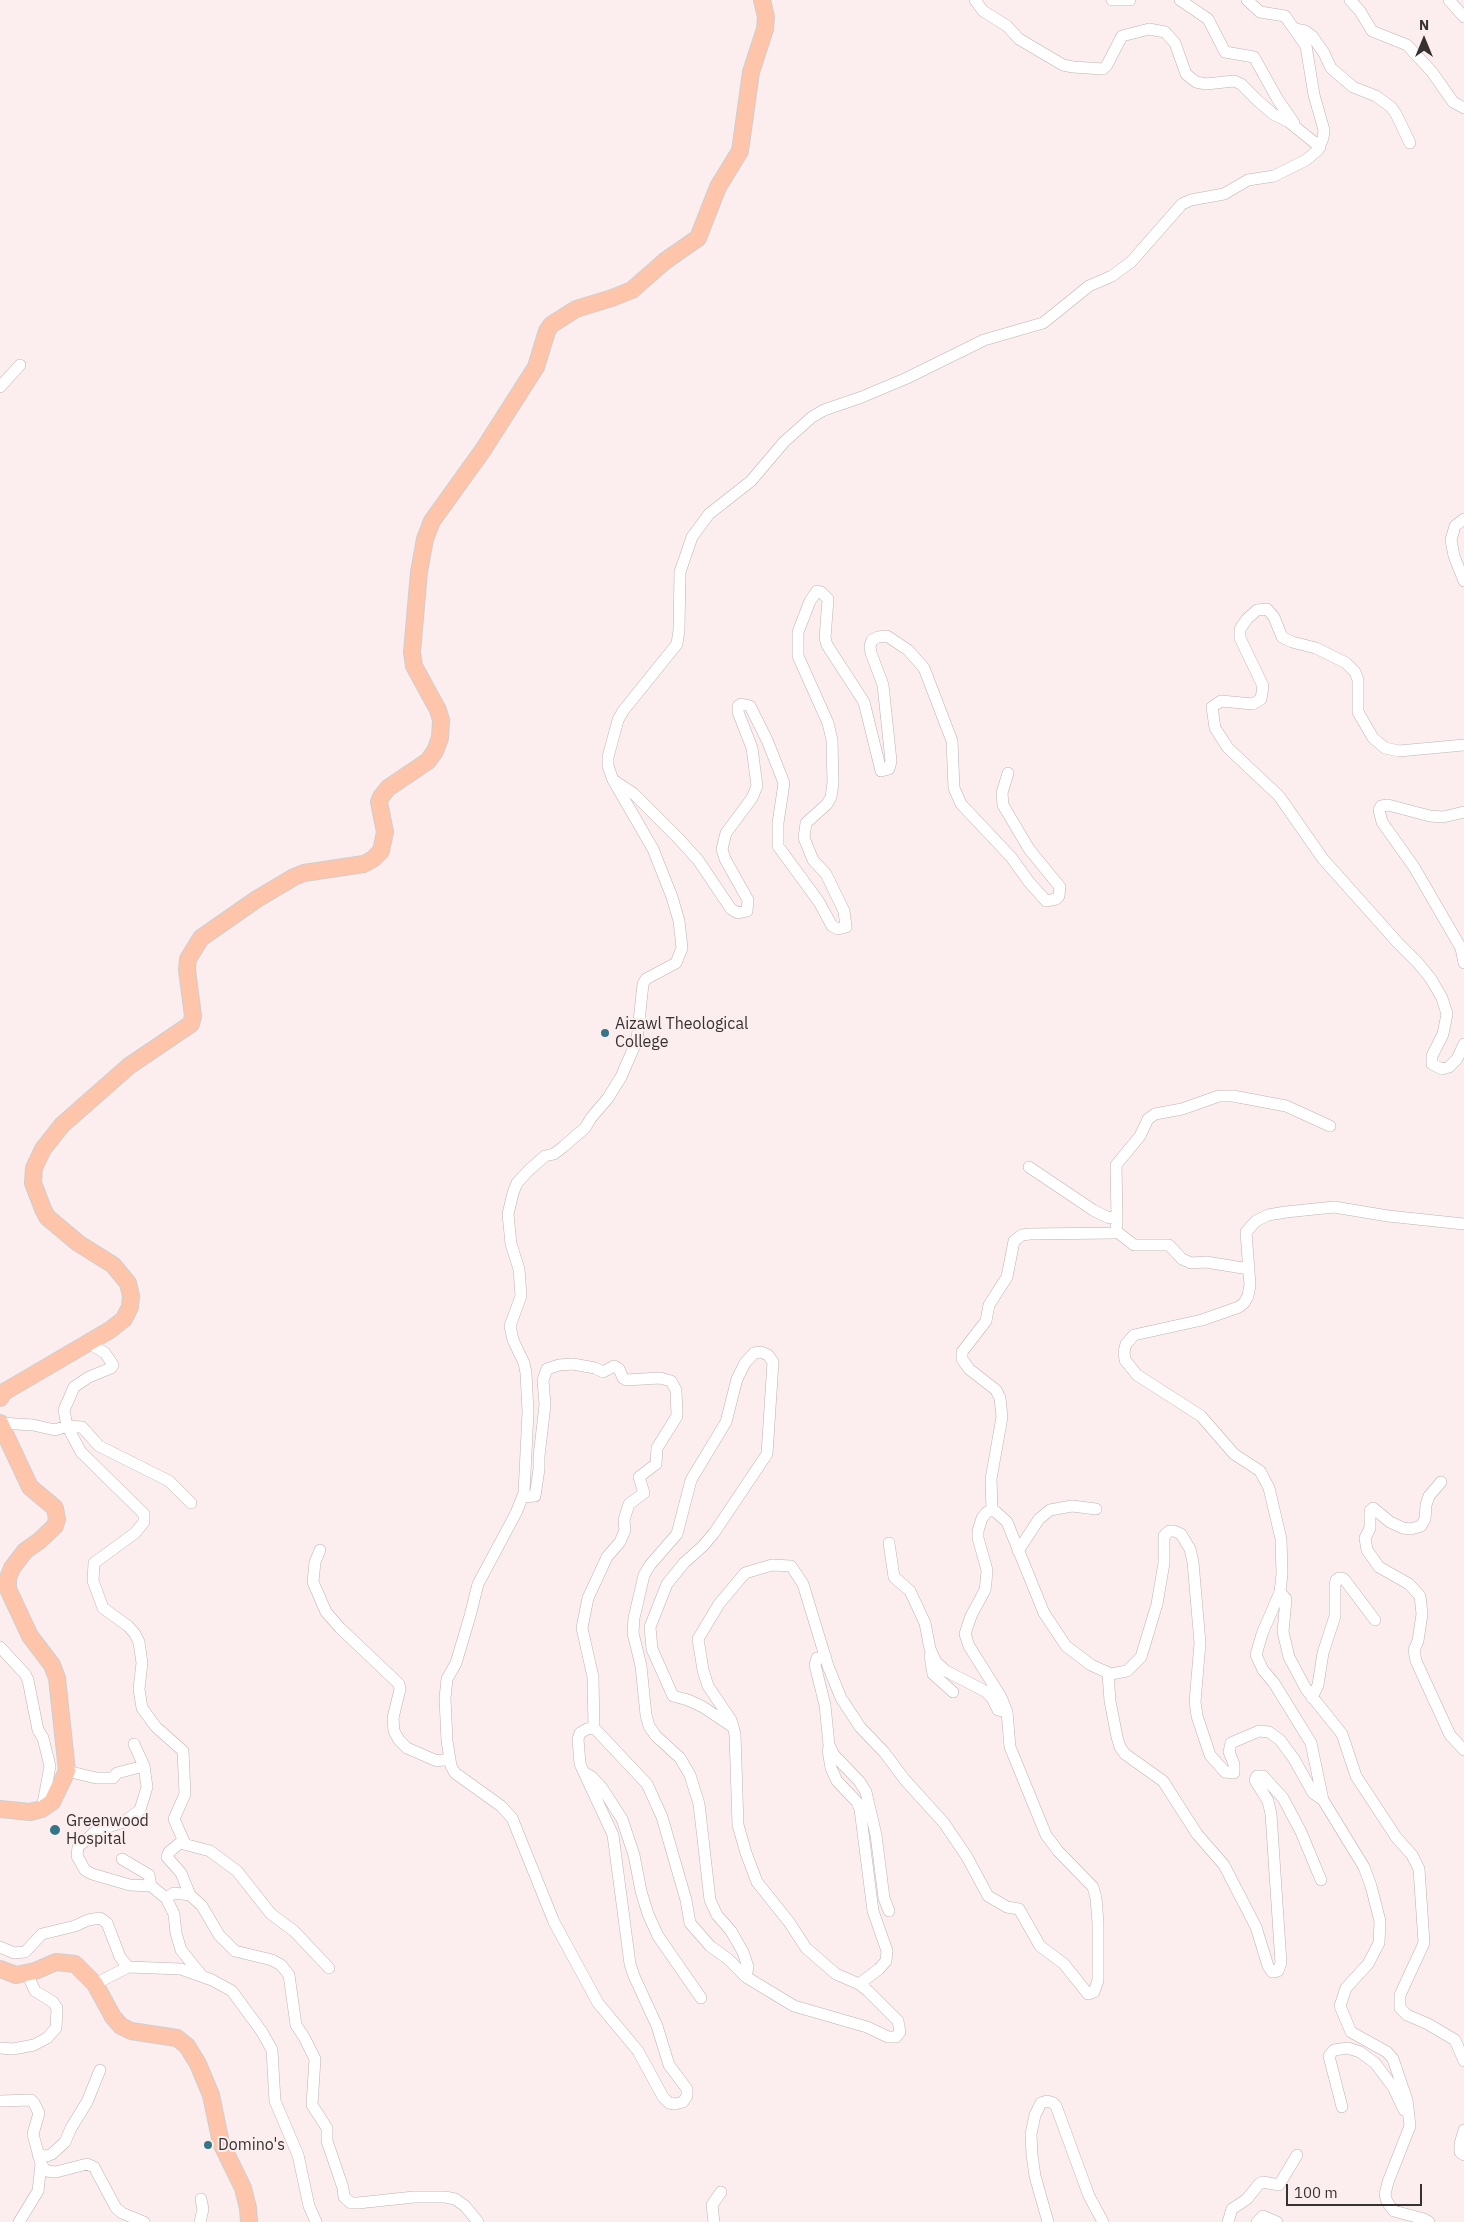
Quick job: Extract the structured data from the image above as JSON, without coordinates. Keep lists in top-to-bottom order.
{
  "places": ["Aizawl Theological College", "Greenwood Hospital", "Domino's"],
  "scale_bar": "100 m",
  "north": "top"
}
